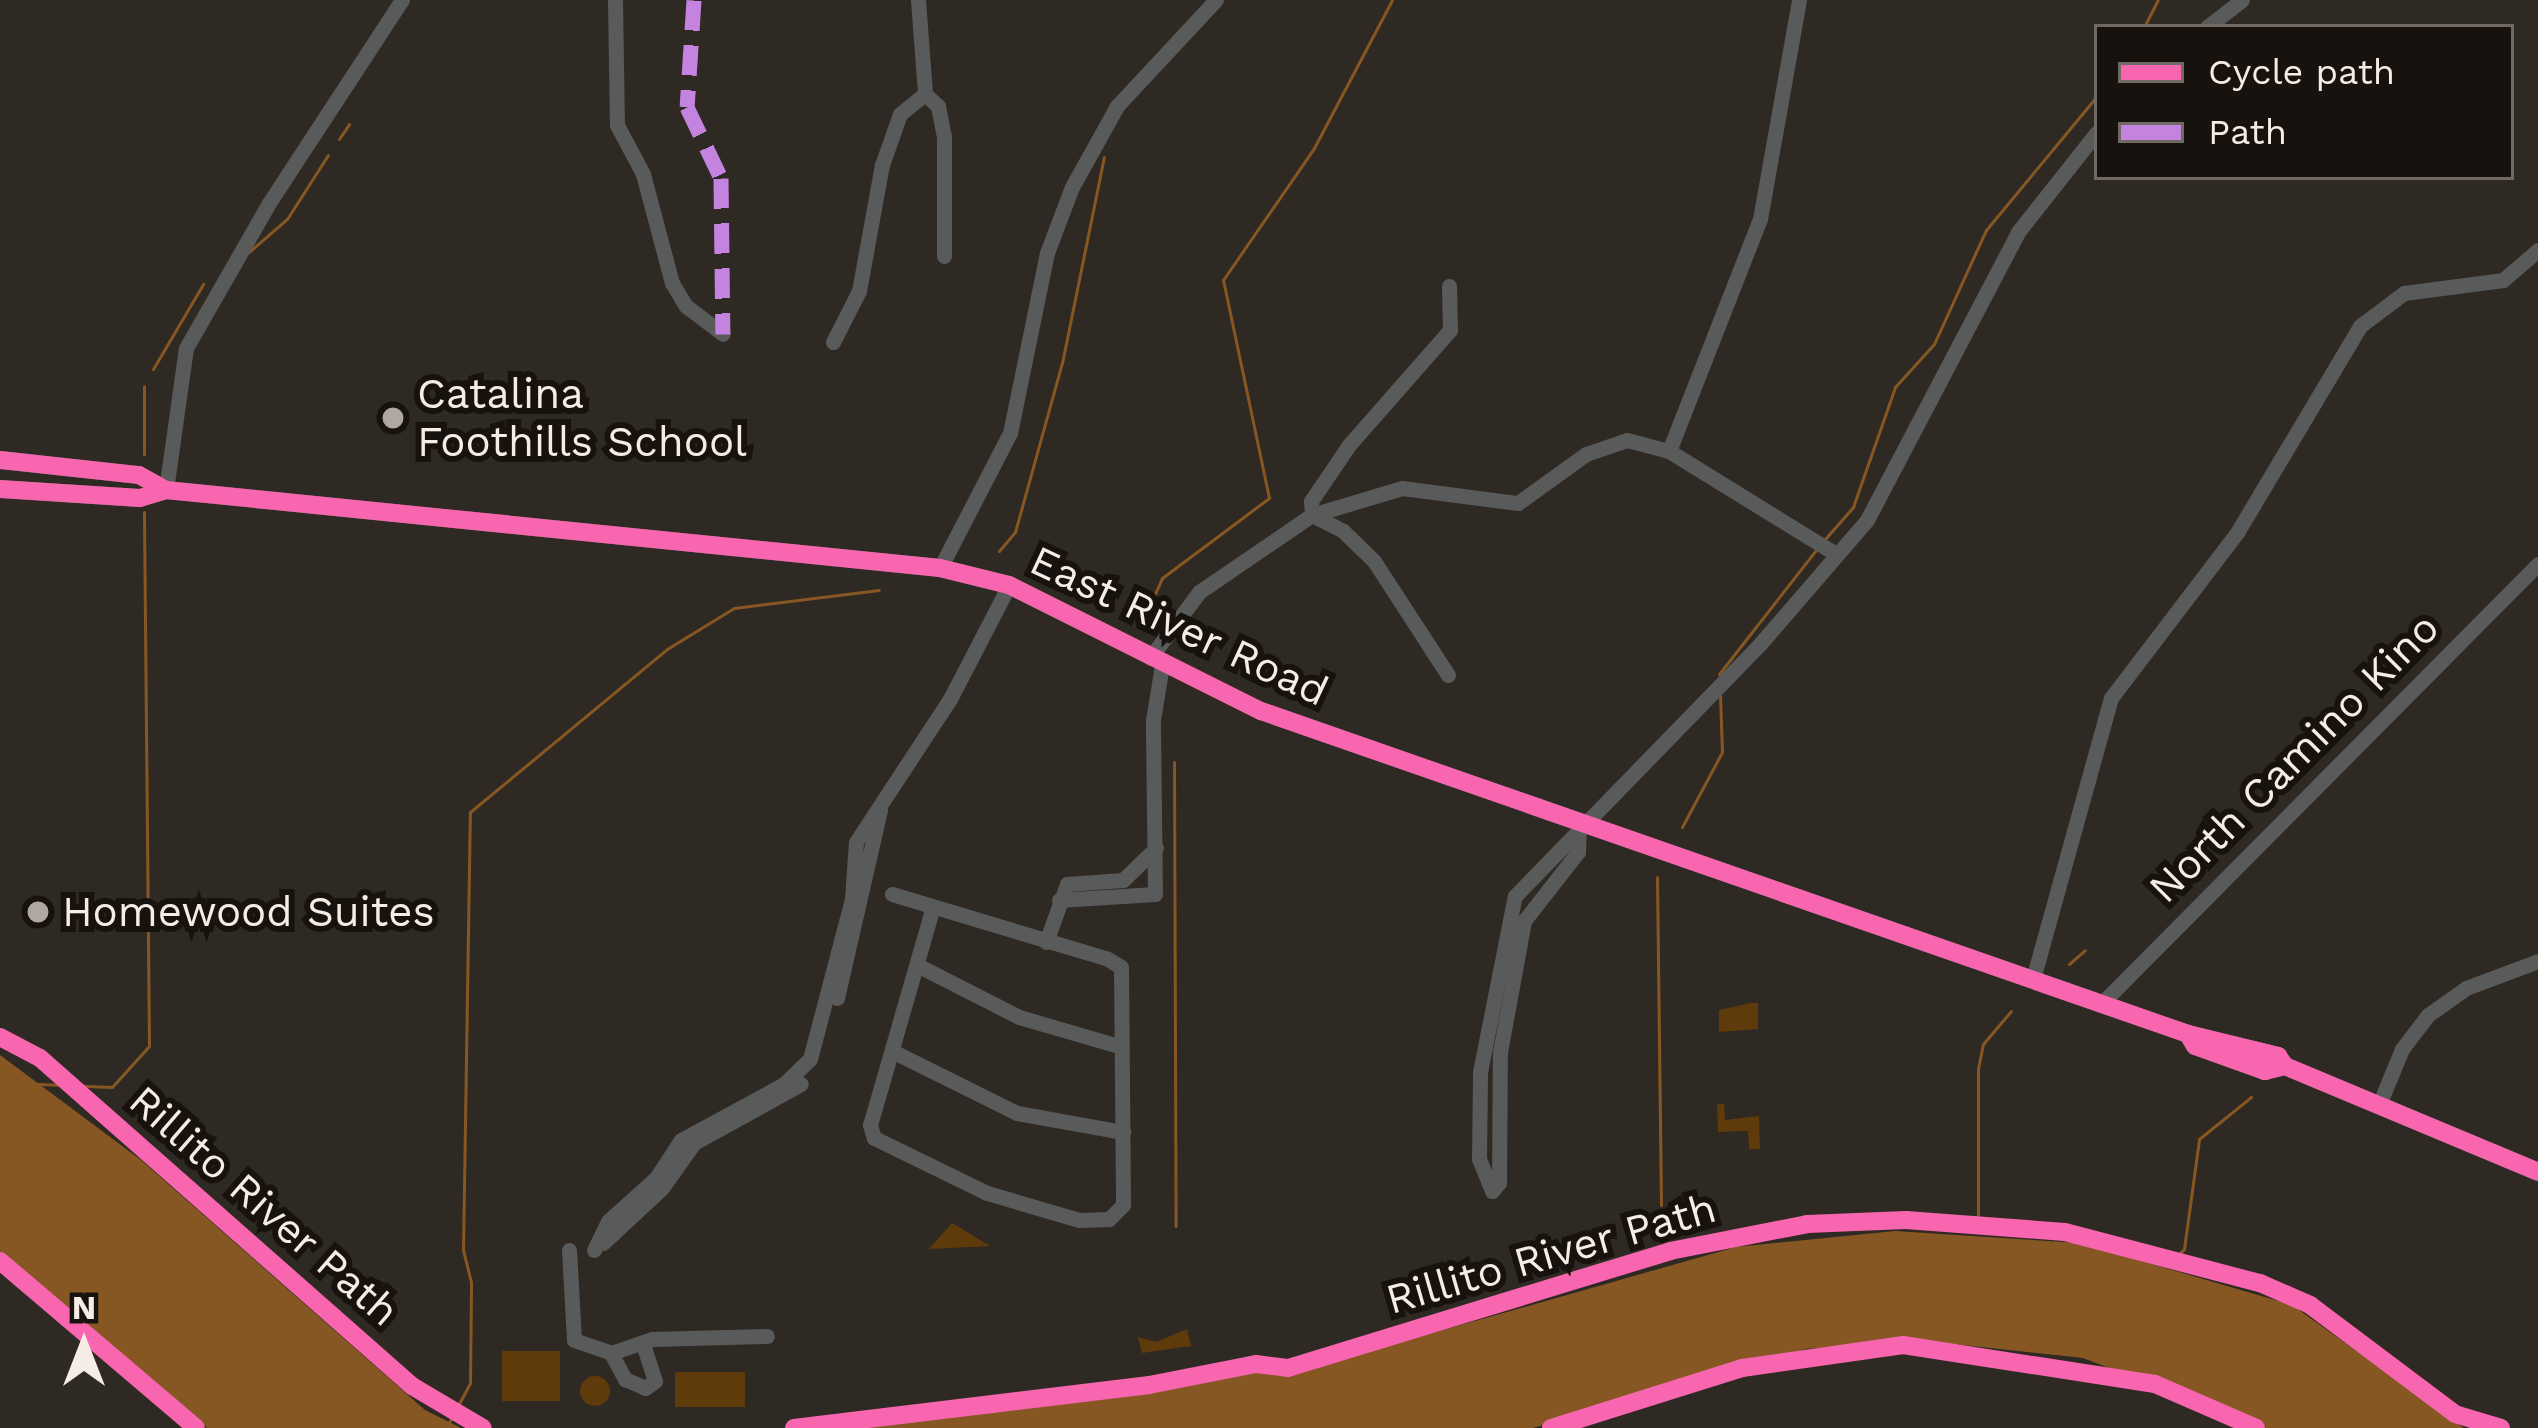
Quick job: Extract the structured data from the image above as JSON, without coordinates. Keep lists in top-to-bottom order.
{
  "streets": {
    "main road": ["East River Road"],
    "street": ["North Camino Kino"],
    "cycle path": ["Rillito River Path"]
  },
  "crossings": [
    ["East River Road", "North Camino Kino"]
  ],
  "places": ["Catalina Foothills School", "Homewood Suites"],
  "legend": ["Cycle path", "Path"],
  "north": "top"
}
